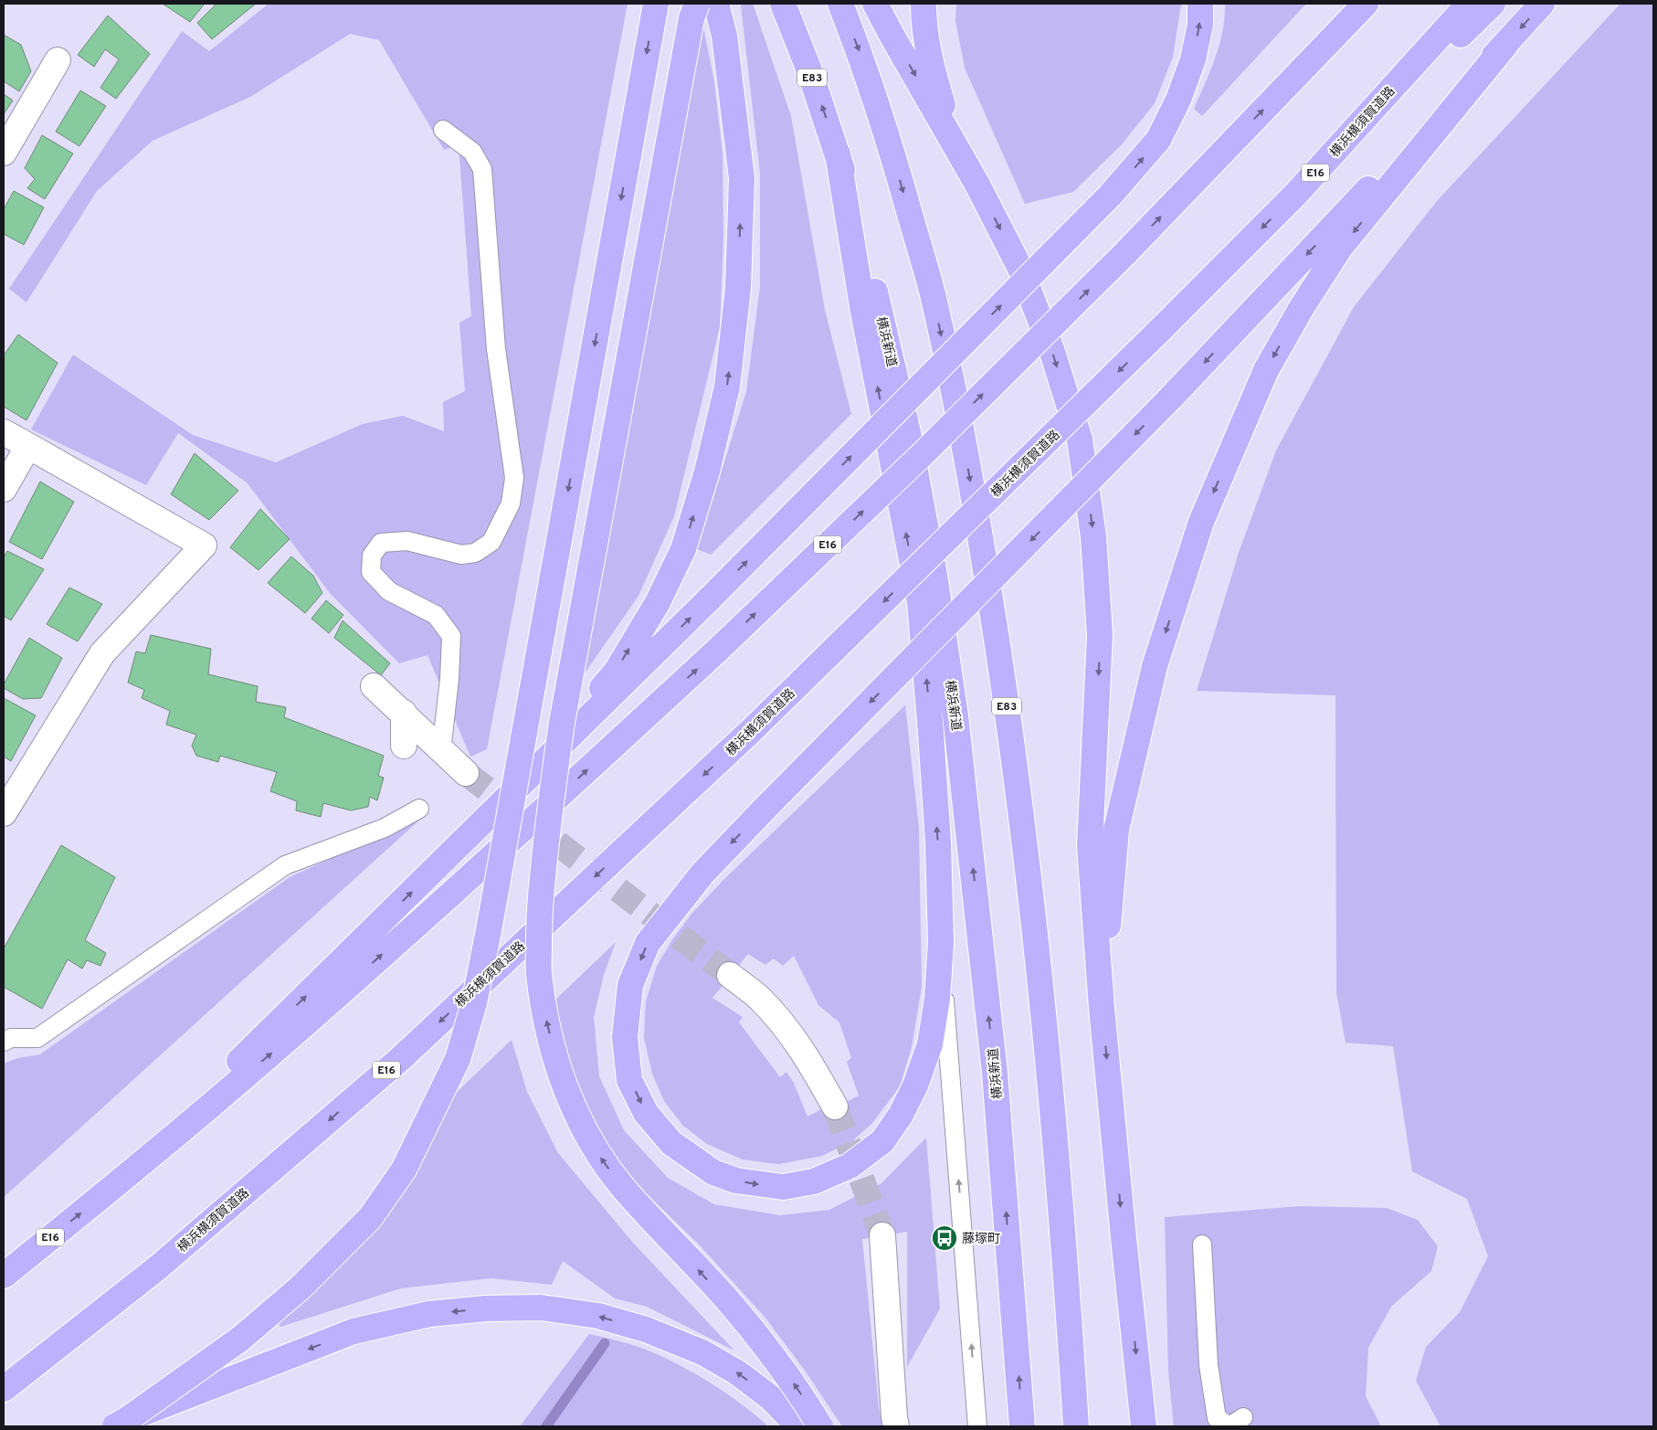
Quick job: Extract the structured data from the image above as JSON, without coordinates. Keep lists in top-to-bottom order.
{
  "streets": {
    "highway": [
      "E83",
      "横浜横須賀道路",
      "E16",
      "横浜新道"
    ]
  },
  "places": {
    "bus stop": ["藤塚町"]
  }
}
